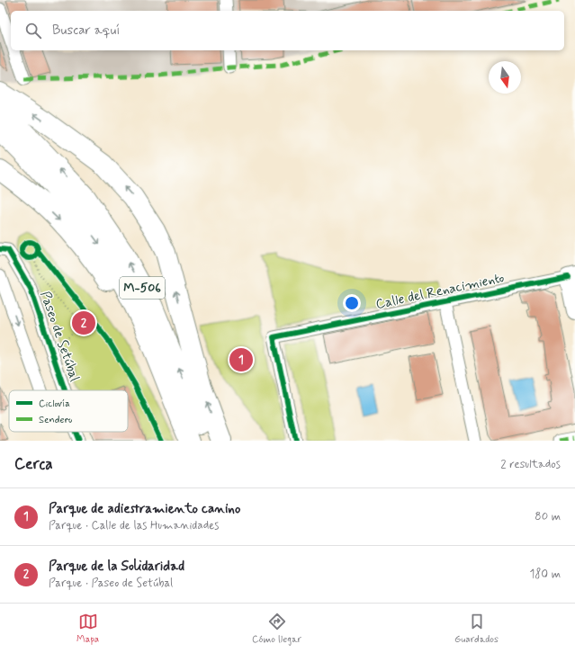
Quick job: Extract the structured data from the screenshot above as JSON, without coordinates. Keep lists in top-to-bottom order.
{
  "streets": {
    "highway": ["M-506"],
    "street": ["Calle del Renacimiento", "Paseo de Setúbal"]
  },
  "legend": ["Ciclovía", "Sendero"],
  "north": "bottom",
  "page": {
    "search": "Buscar aquí",
    "pins": ["2", "1"],
    "heading": ["Cerca", "2 resultados"],
    "list": [
      {
        "mark": "1",
        "name": "Parque de adiestramiento canino",
        "note": "Parque · Calle de las Humanidades",
        "value": "80 m"
      },
      {
        "mark": "2",
        "name": "Parque de la Solidaridad",
        "note": "Parque · Paseo de Setúbal",
        "value": "180 m"
      }
    ],
    "nav": ["Mapa", "Cómo llegar", "Guardados"]
  }
}
